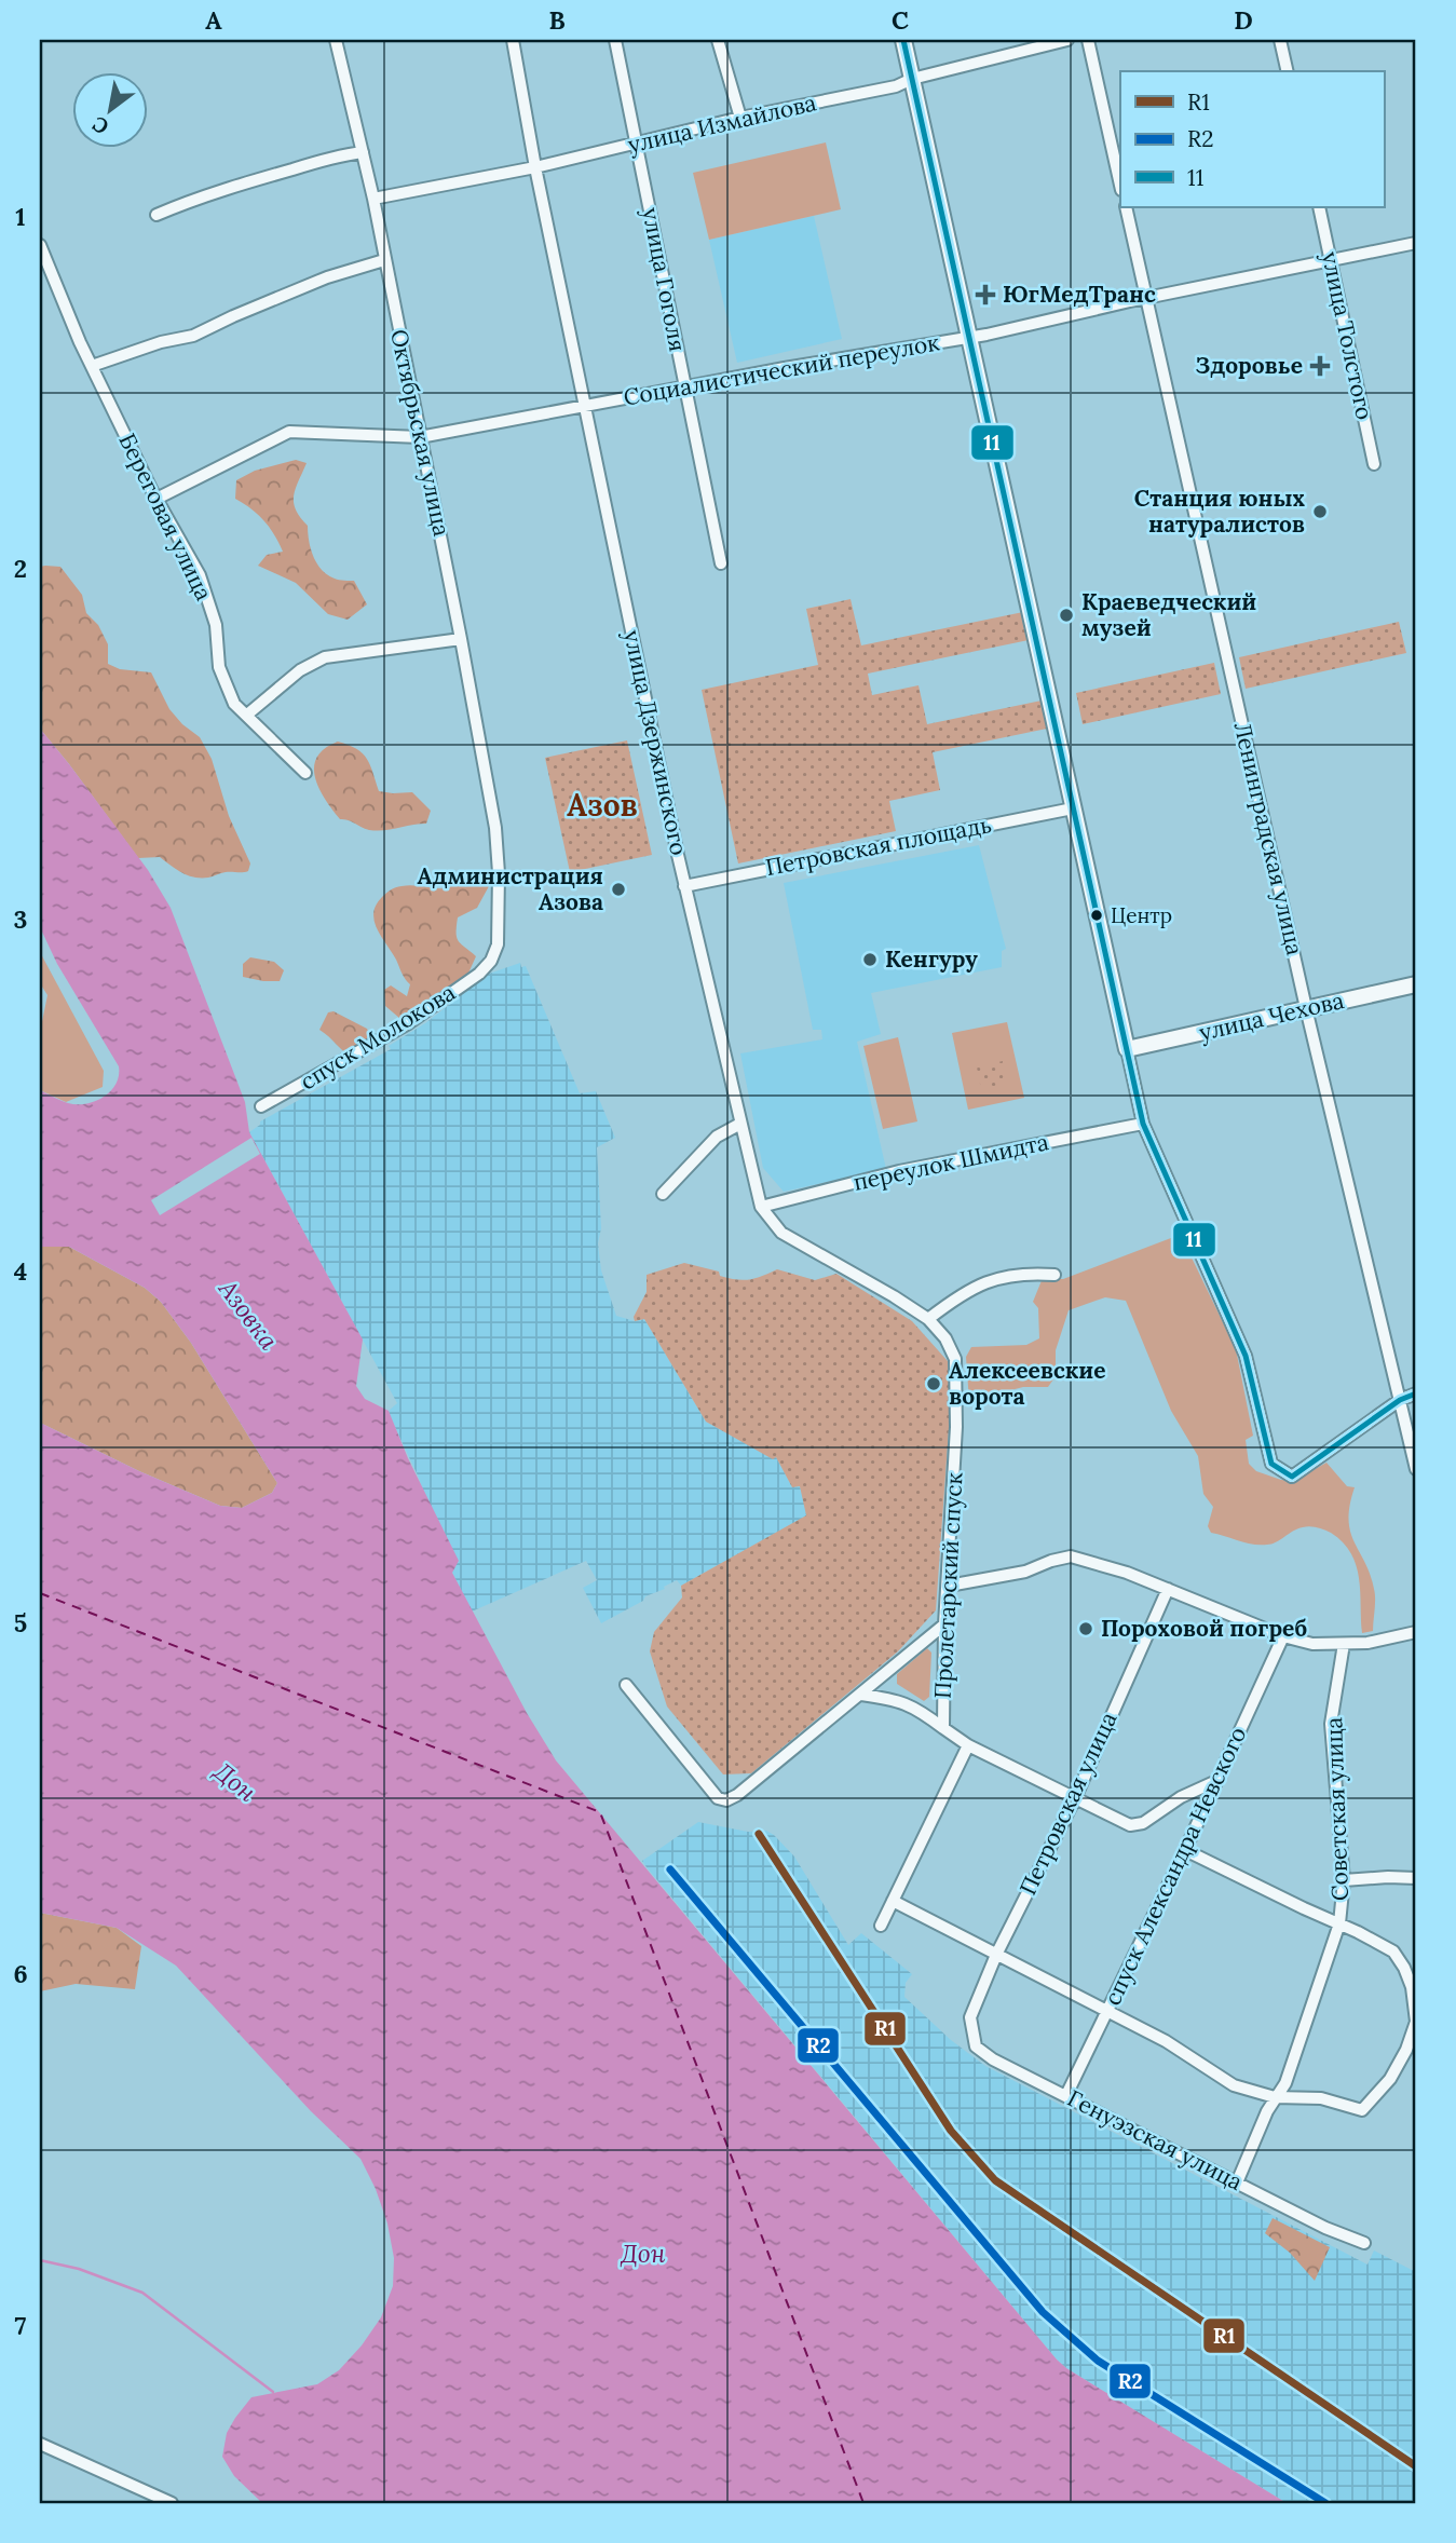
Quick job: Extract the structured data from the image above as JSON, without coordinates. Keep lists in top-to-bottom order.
{
  "streets": {
    "main road": ["улица Чехова"],
    "street": [
      "улица Измайлова",
      "улица Гоголя",
      "улица Толстого",
      "Социалистический переулок",
      "Октябрьская улица",
      "Береговая улица",
      "улица Дзержинского",
      "Ленинградская улица",
      "Петровская площадь",
      "спуск Молокова",
      "переулок Шмидта",
      "Пролетарский спуск",
      "Петровская улица",
      "Советская улица",
      "спуск Александра Невского",
      "Генуэзская улица"
    ]
  },
  "crossings": [
    ["улица Измайлова", "улица Гоголя"],
    ["улица Измайлова", "Октябрьская улица"],
    ["улица Измайлова", "улица Дзержинского"],
    ["улица Гоголя", "Социалистический переулок"],
    ["улица Толстого", "Социалистический переулок"],
    ["Социалистический переулок", "Октябрьская улица"],
    ["Социалистический переулок", "Береговая улица"],
    ["Социалистический переулок", "улица Дзержинского"],
    ["Социалистический переулок", "Ленинградская улица"],
    ["Октябрьская улица", "спуск Молокова"],
    ["улица Дзержинского", "Петровская площадь"],
    ["улица Дзержинского", "переулок Шмидта"],
    ["улица Дзержинского", "Пролетарский спуск"],
    ["Ленинградская улица", "улица Чехова"],
    ["Пролетарский спуск", "Петровская улица"],
    ["Пролетарский спуск", "спуск Александра Невского"],
    ["Петровская улица", "Генуэзская улица"],
    ["Советская улица", "Генуэзская улица"],
    ["спуск Александра Невского", "Генуэзская улица"]
  ],
  "districts": ["Азов"],
  "water": ["Азовка", "Дон"],
  "places": {
    "health": ["ЮгМедТранс", "Здоровье"],
    "other": [
      "Станция юных натуралистов",
      "Краеведческий музей",
      "Администрация Азова",
      "Центр",
      "Кенгуру",
      "Алексеевские ворота",
      "Пороховой погреб"
    ]
  },
  "lines": ["transit line 11", "transit line R1", "transit line R2"],
  "legend": ["R1", "R2", "11"],
  "north": "bottom left",
  "grid": {
    "columns": [
      "A",
      "B",
      "C",
      "D"
    ],
    "rows": [
      "1",
      "2",
      "3",
      "4",
      "5",
      "6",
      "7"
    ]
  }
}
